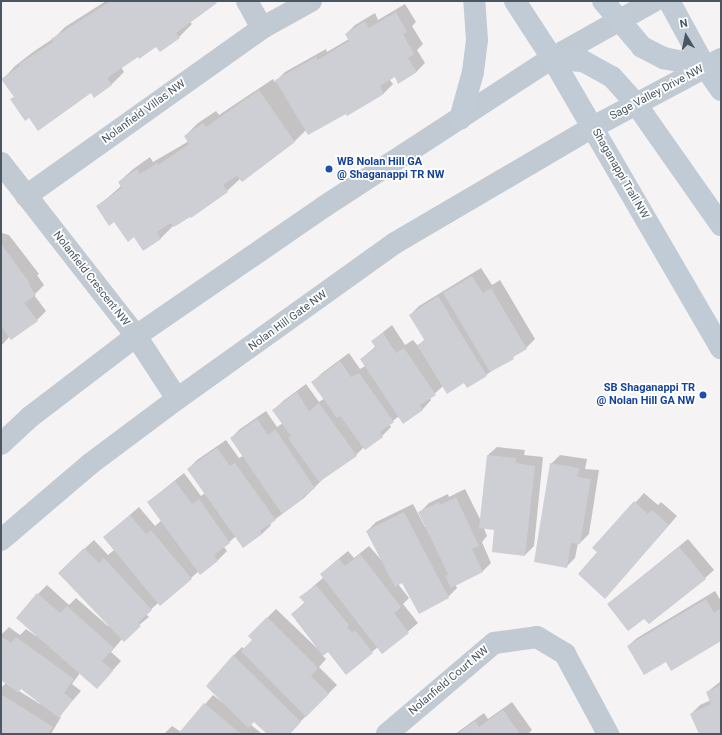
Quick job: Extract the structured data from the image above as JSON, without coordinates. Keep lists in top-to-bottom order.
{
  "streets": {
    "main road": ["Shaganappi Trail NW"],
    "street": [
      "Sage Valley Drive NW",
      "Nolanfield Villas NW",
      "Nolanfield Crescent NW",
      "Nolan Hill Gate NW",
      "Nolanfield Court NW"
    ]
  },
  "crossings": [
    ["Sage Valley Drive NW", "Shaganappi Trail NW"],
    ["Sage Valley Drive NW", "Nolan Hill Gate NW"],
    ["Nolanfield Villas NW", "Nolanfield Crescent NW"],
    ["Shaganappi Trail NW", "Nolan Hill Gate NW"],
    ["Nolanfield Crescent NW", "Nolan Hill Gate NW"]
  ],
  "places": ["WB Nolan Hill GA @ Shaganappi TR NW", "SB Shaganappi TR @ Nolan Hill GA NW"],
  "north": "top"
}
